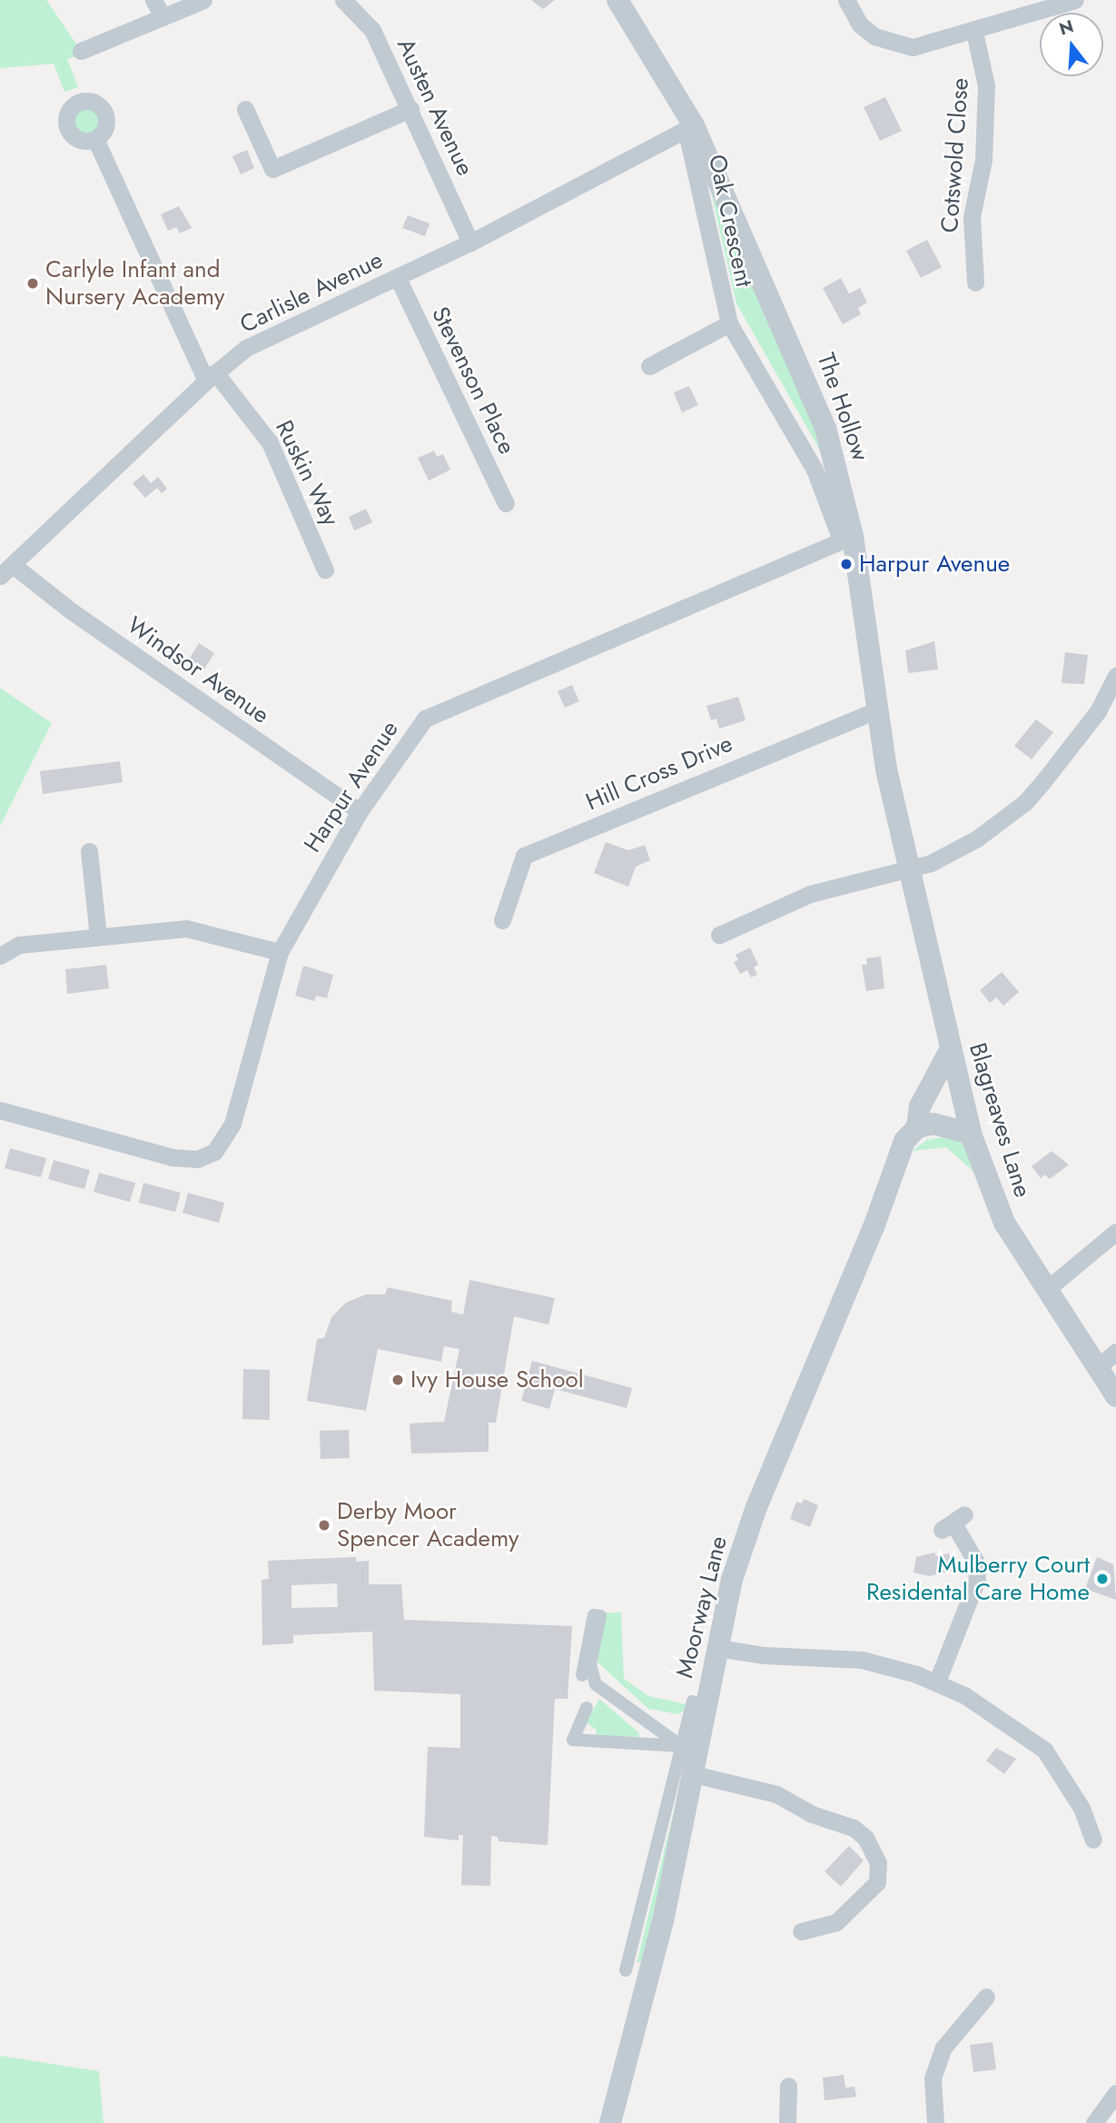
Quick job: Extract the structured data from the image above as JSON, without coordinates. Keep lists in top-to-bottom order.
{
  "streets": {
    "street": [
      "Austen Avenue",
      "Cotswold Close",
      "Oak Crescent",
      "Carlisle Avenue",
      "Stevenson Place",
      "The Hollow",
      "Ruskin Way",
      "Windsor Avenue",
      "Hill Cross Drive",
      "Harpur Avenue",
      "Blagreaves Lane",
      "Moorway Lane"
    ]
  },
  "crossings": [
    ["Austen Avenue", "Carlisle Avenue"],
    ["Oak Crescent", "Carlisle Avenue"],
    ["Oak Crescent", "The Hollow"],
    ["Oak Crescent", "Harpur Avenue"],
    ["Carlisle Avenue", "Stevenson Place"],
    ["Carlisle Avenue", "The Hollow"],
    ["Carlisle Avenue", "Ruskin Way"],
    ["Carlisle Avenue", "Windsor Avenue"],
    ["The Hollow", "Hill Cross Drive"],
    ["The Hollow", "Harpur Avenue"],
    ["The Hollow", "Blagreaves Lane"],
    ["Windsor Avenue", "Harpur Avenue"],
    ["Blagreaves Lane", "Moorway Lane"]
  ],
  "places": [
    "Carlyle Infant and Nursery Academy",
    "Harpur Avenue",
    "Ivy House School",
    "Derby Moor Spencer Academy",
    "Mulberry Court Residental Care Home"
  ],
  "north": "top"
}
